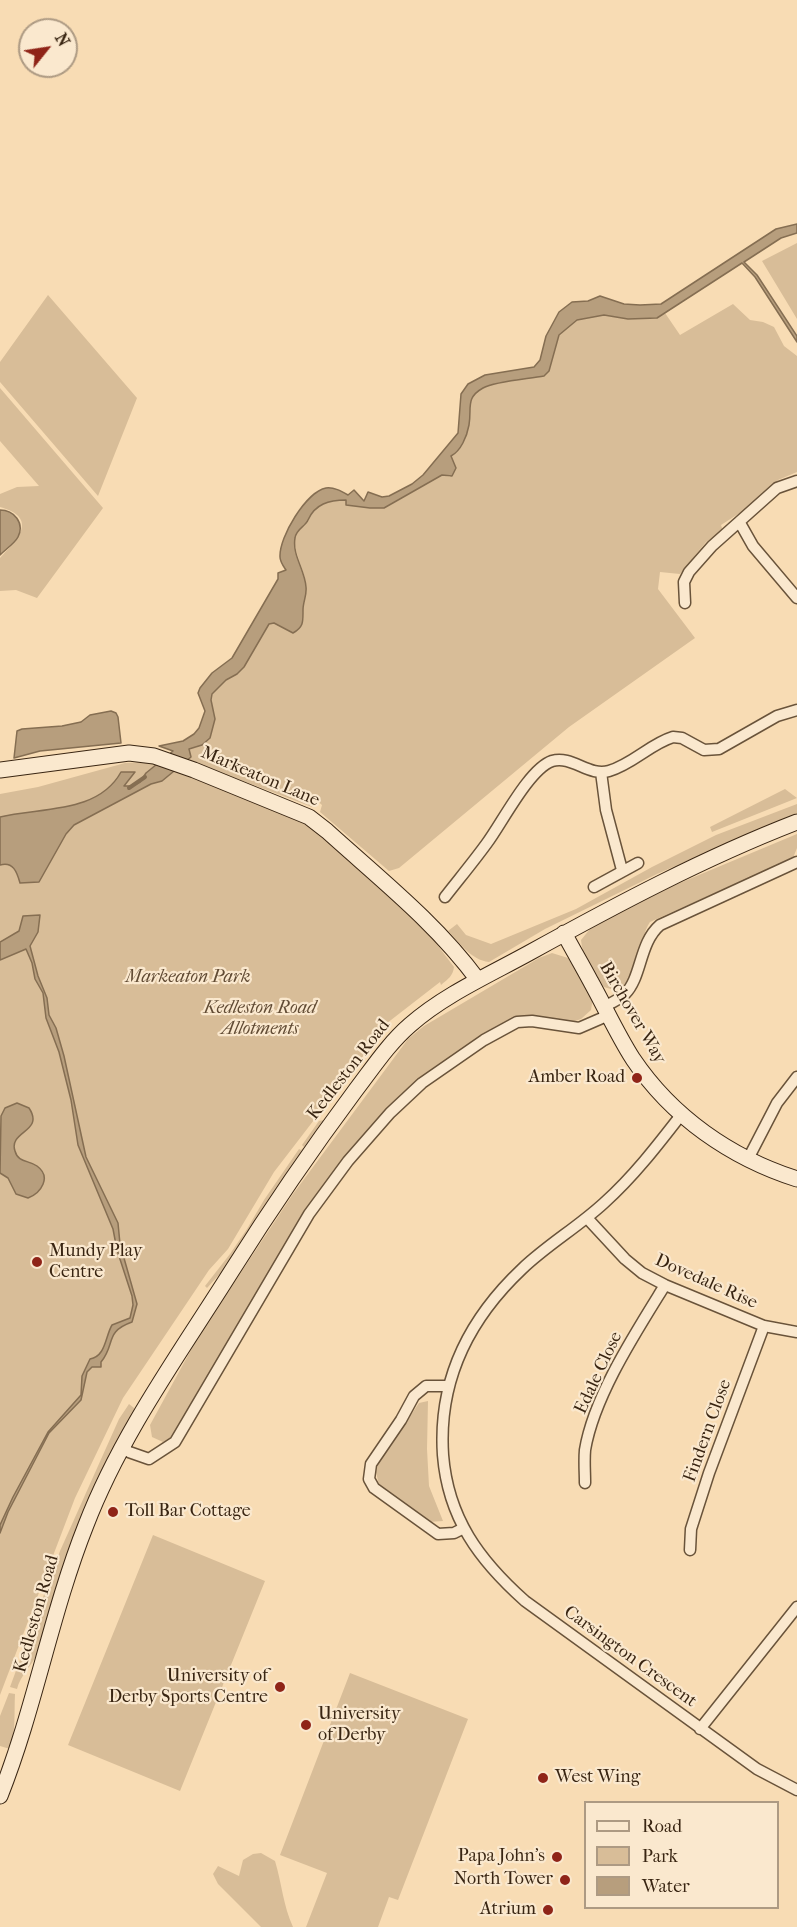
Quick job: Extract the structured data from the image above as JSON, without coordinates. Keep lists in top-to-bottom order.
{
  "streets": {
    "street": [
      "Markeaton Lane",
      "Birchover Way",
      "Kedleston Road",
      "Dovedale Rise",
      "Edale Close",
      "Findern Close",
      "Carsington Crescent"
    ]
  },
  "crossings": [
    ["Markeaton Lane", "Kedleston Road"],
    ["Birchover Way", "Kedleston Road"],
    ["Birchover Way", "Carsington Crescent"],
    ["Dovedale Rise", "Edale Close"],
    ["Dovedale Rise", "Findern Close"],
    ["Dovedale Rise", "Carsington Crescent"]
  ],
  "parks": ["Markeaton Park", "Kedleston Road Allotments"],
  "places": [
    "Amber Road",
    "Mundy Play Centre",
    "Toll Bar Cottage",
    "University of Derby Sports Centre",
    "University of Derby",
    "West Wing",
    "Papa John's",
    "North Tower",
    "Atrium"
  ],
  "legend": ["Road", "Park", "Water"],
  "north": "top right"
}
